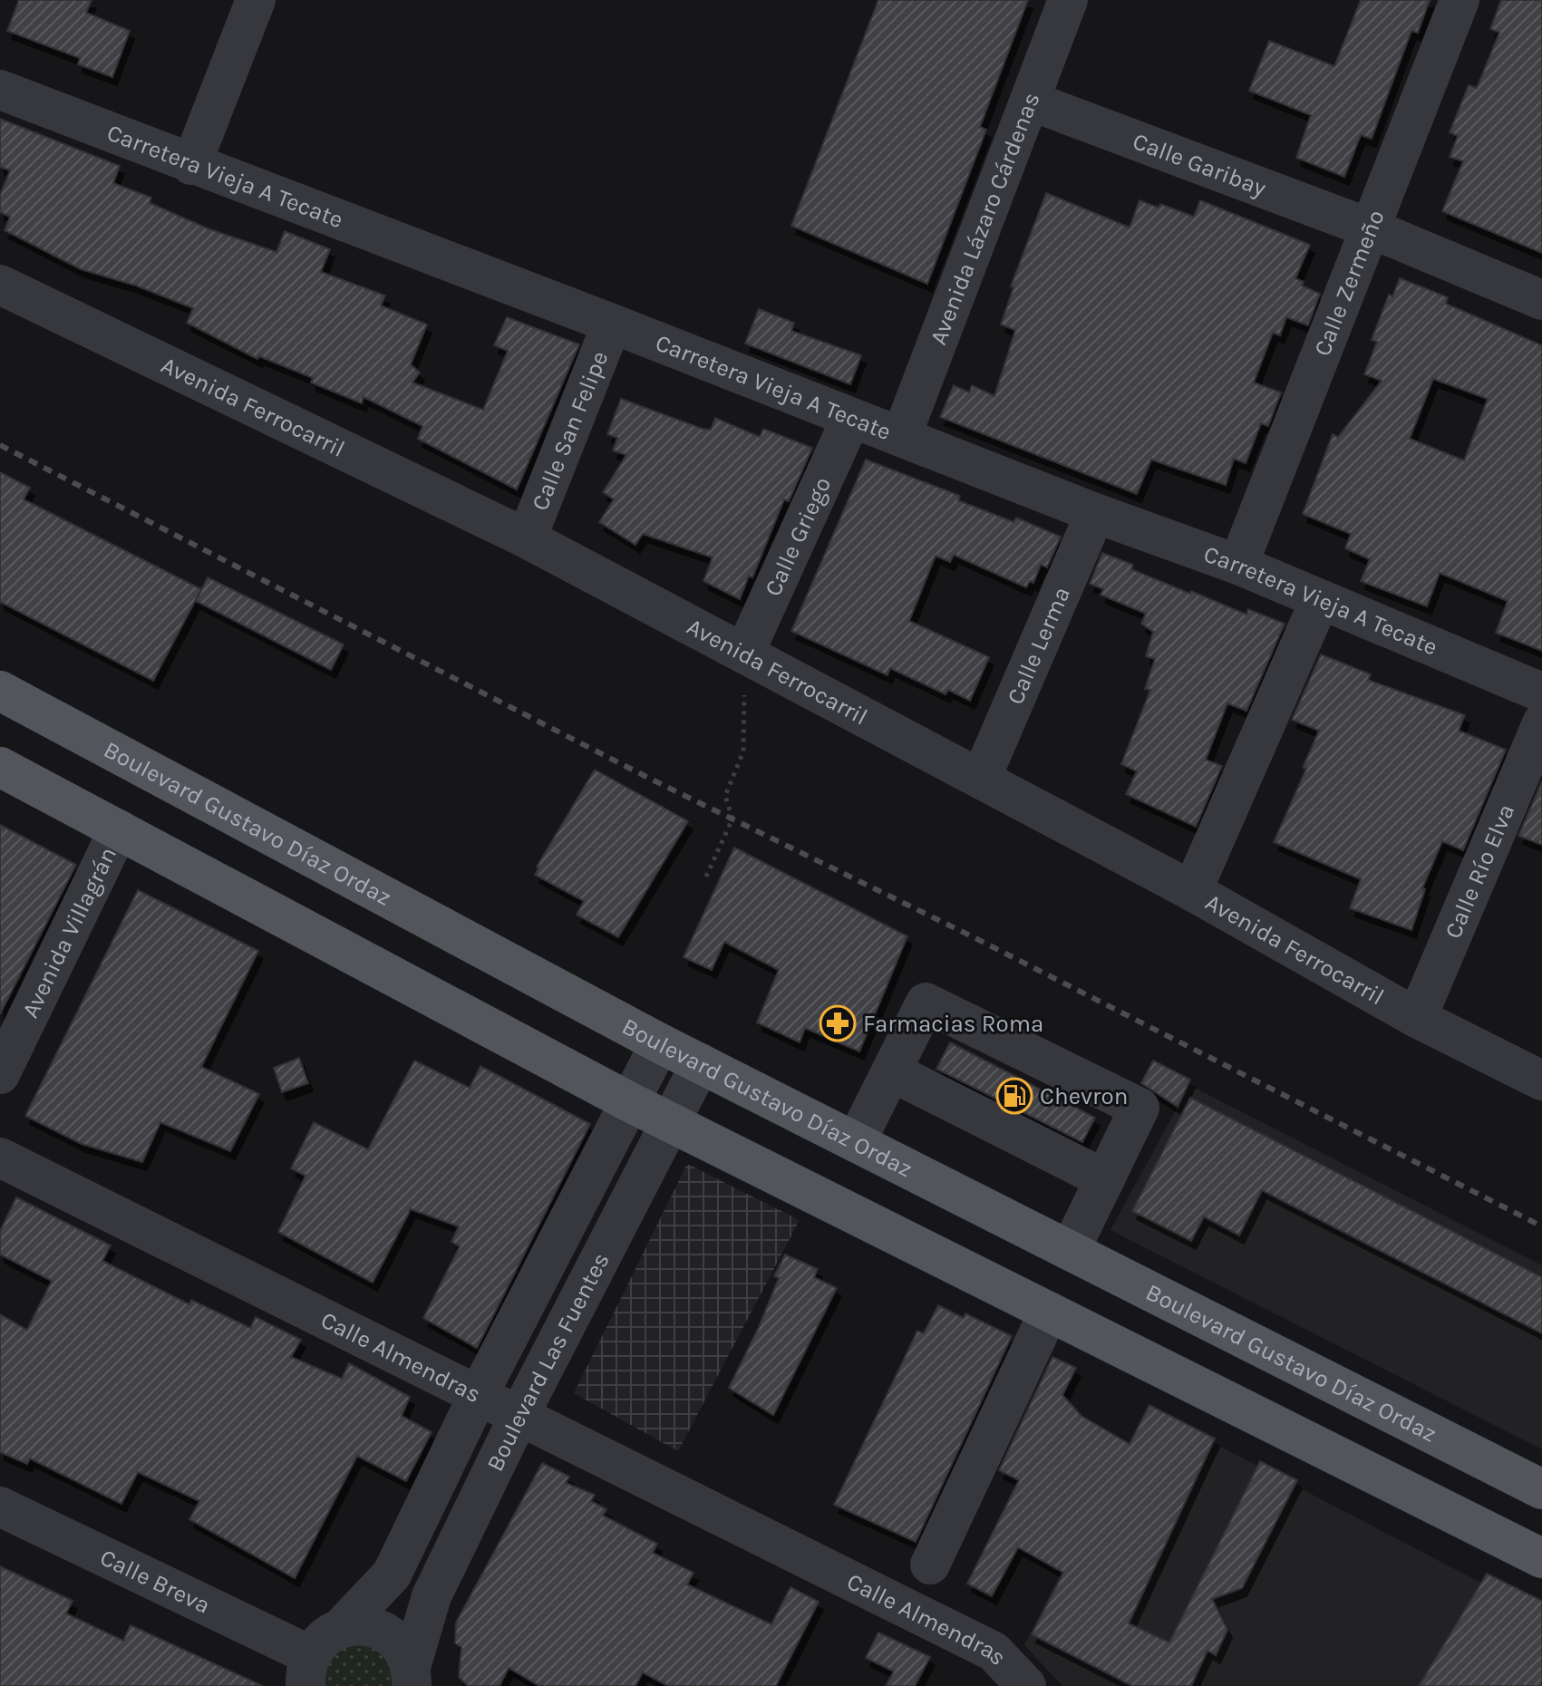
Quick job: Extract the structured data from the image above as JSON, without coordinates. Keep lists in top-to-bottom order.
{
  "streets": {
    "main road": ["Boulevard Gustavo Díaz Ordaz"],
    "street": [
      "Calle Garibay",
      "Carretera Vieja A Tecate",
      "Avenida Lázaro Cárdenas",
      "Calle Zermeño",
      "Avenida Ferrocarril",
      "Calle San Felipe",
      "Calle Griego",
      "Calle Lerma",
      "Calle Río Elva",
      "Avenida Villagrán",
      "Calle Almendras",
      "Boulevard Las Fuentes",
      "Calle Breva"
    ]
  },
  "crossings": [
    ["Calle Garibay", "Avenida Lázaro Cárdenas"],
    ["Calle Garibay", "Calle Zermeño"],
    ["Carretera Vieja A Tecate", "Avenida Lázaro Cárdenas"],
    ["Carretera Vieja A Tecate", "Calle Zermeño"],
    ["Carretera Vieja A Tecate", "Calle San Felipe"],
    ["Carretera Vieja A Tecate", "Calle Griego"],
    ["Carretera Vieja A Tecate", "Calle Lerma"],
    ["Avenida Ferrocarril", "Calle San Felipe"],
    ["Avenida Ferrocarril", "Calle Griego"],
    ["Avenida Ferrocarril", "Calle Lerma"],
    ["Avenida Ferrocarril", "Calle Río Elva"],
    ["Boulevard Gustavo Díaz Ordaz", "Boulevard Las Fuentes"],
    ["Calle Almendras", "Boulevard Las Fuentes"],
    ["Boulevard Las Fuentes", "Calle Breva"]
  ],
  "places": {
    "pharmacy": ["Farmacias Roma"],
    "fuel station": ["Chevron"]
  }
}
